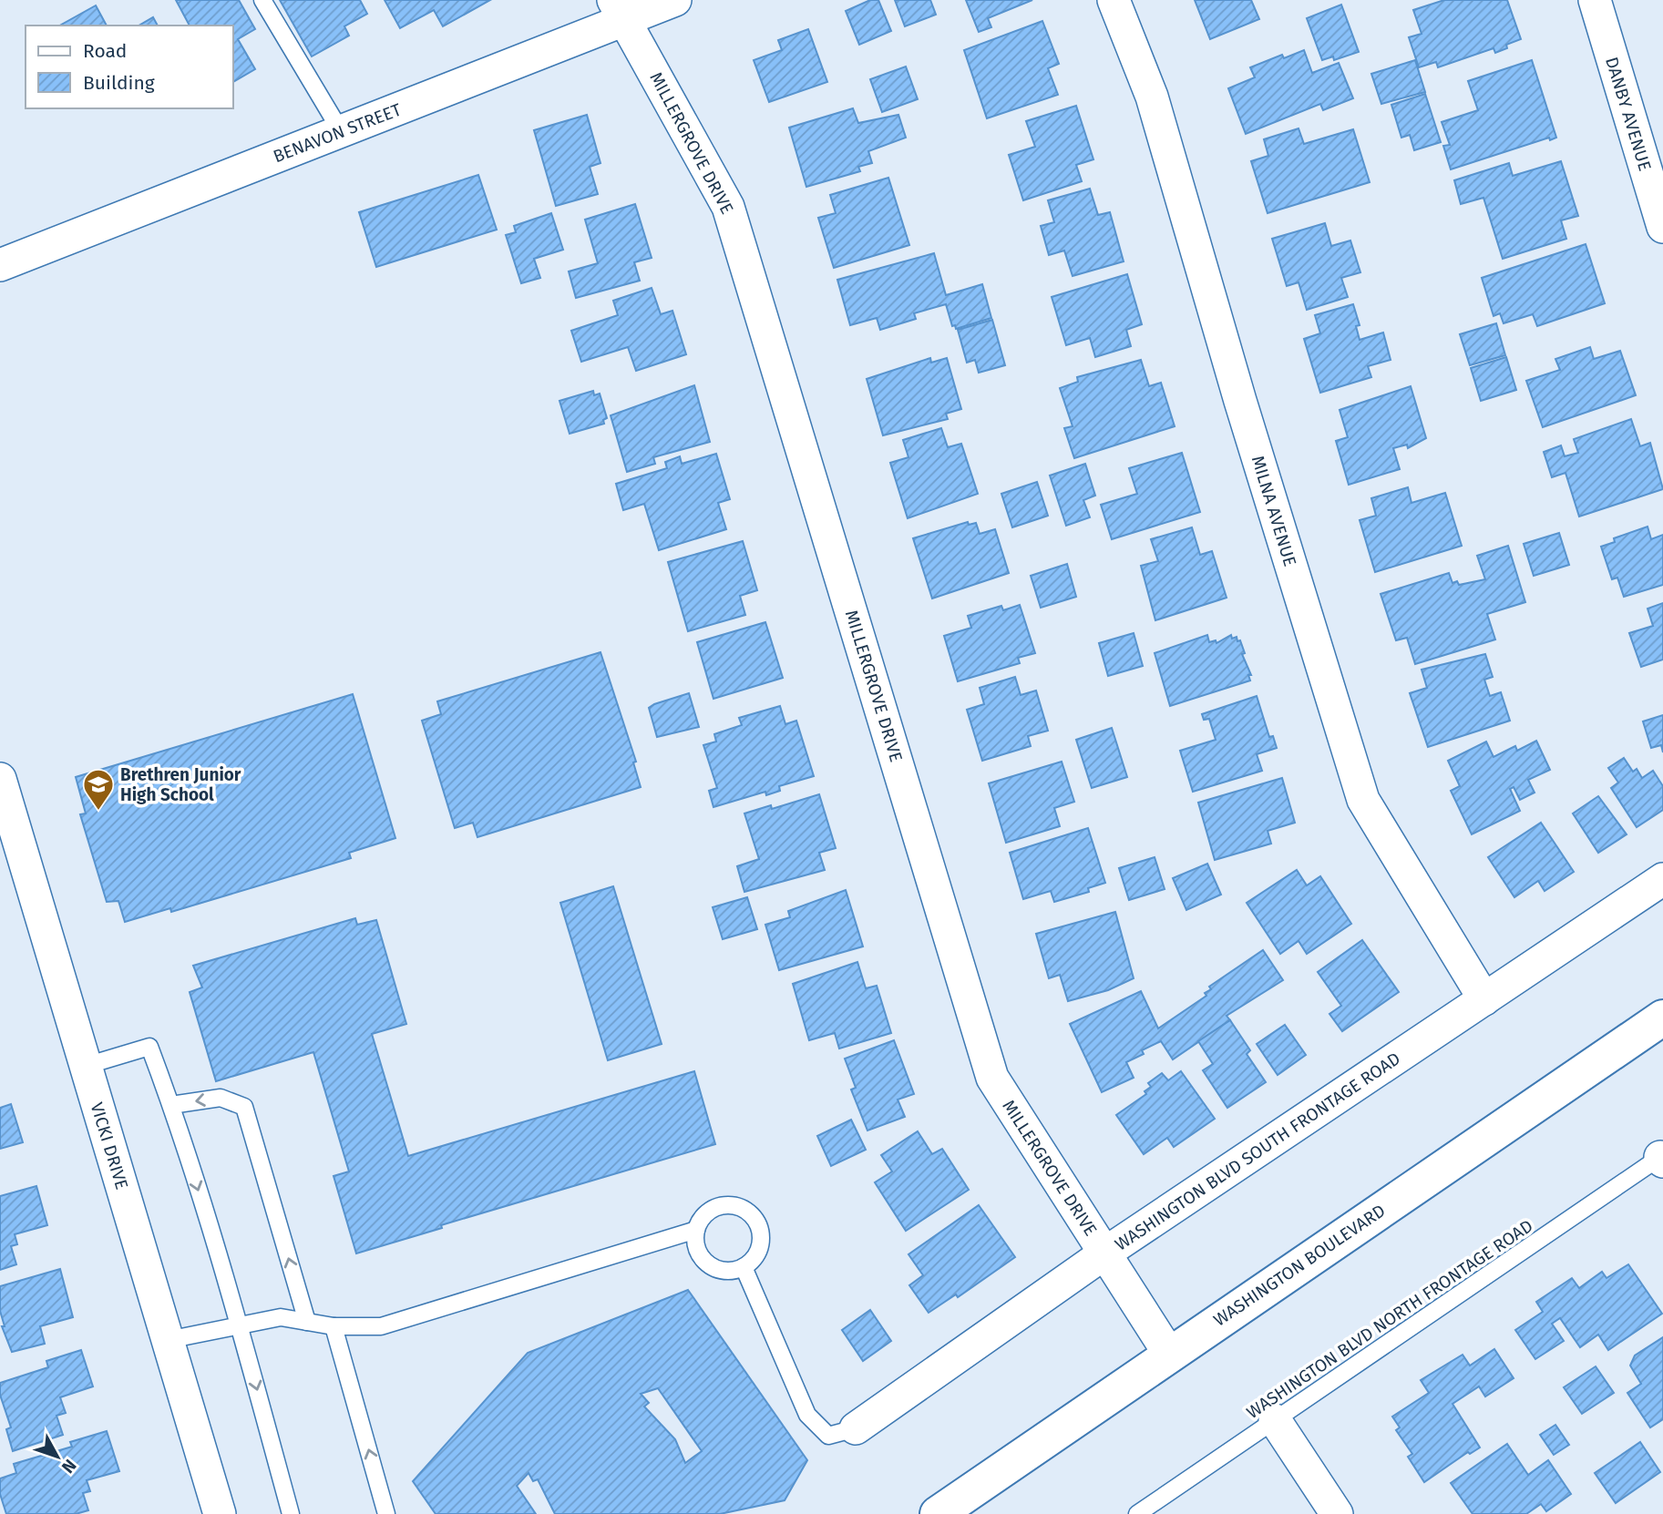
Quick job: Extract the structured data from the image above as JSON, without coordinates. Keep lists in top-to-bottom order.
{
  "streets": {
    "main road": ["WASHINGTON BOULEVARD"],
    "street": [
      "DANBY AVENUE",
      "BENAVON STREET",
      "MILLERGROVE DRIVE",
      "MILNA AVENUE",
      "VICKI DRIVE",
      "WASHINGTON BLVD SOUTH FRONTAGE ROAD"
    ],
    "lane": ["WASHINGTON BLVD NORTH FRONTAGE ROAD"]
  },
  "crossings": [
    ["BENAVON STREET", "MILLERGROVE DRIVE"],
    ["MILLERGROVE DRIVE", "WASHINGTON BLVD SOUTH FRONTAGE ROAD"],
    ["MILLERGROVE DRIVE", "WASHINGTON BOULEVARD"],
    ["MILNA AVENUE", "WASHINGTON BLVD SOUTH FRONTAGE ROAD"]
  ],
  "places": {
    "school or university": ["Brethren Junior High School"]
  },
  "legend": ["Road", "Building"],
  "north": "bottom right"
}
